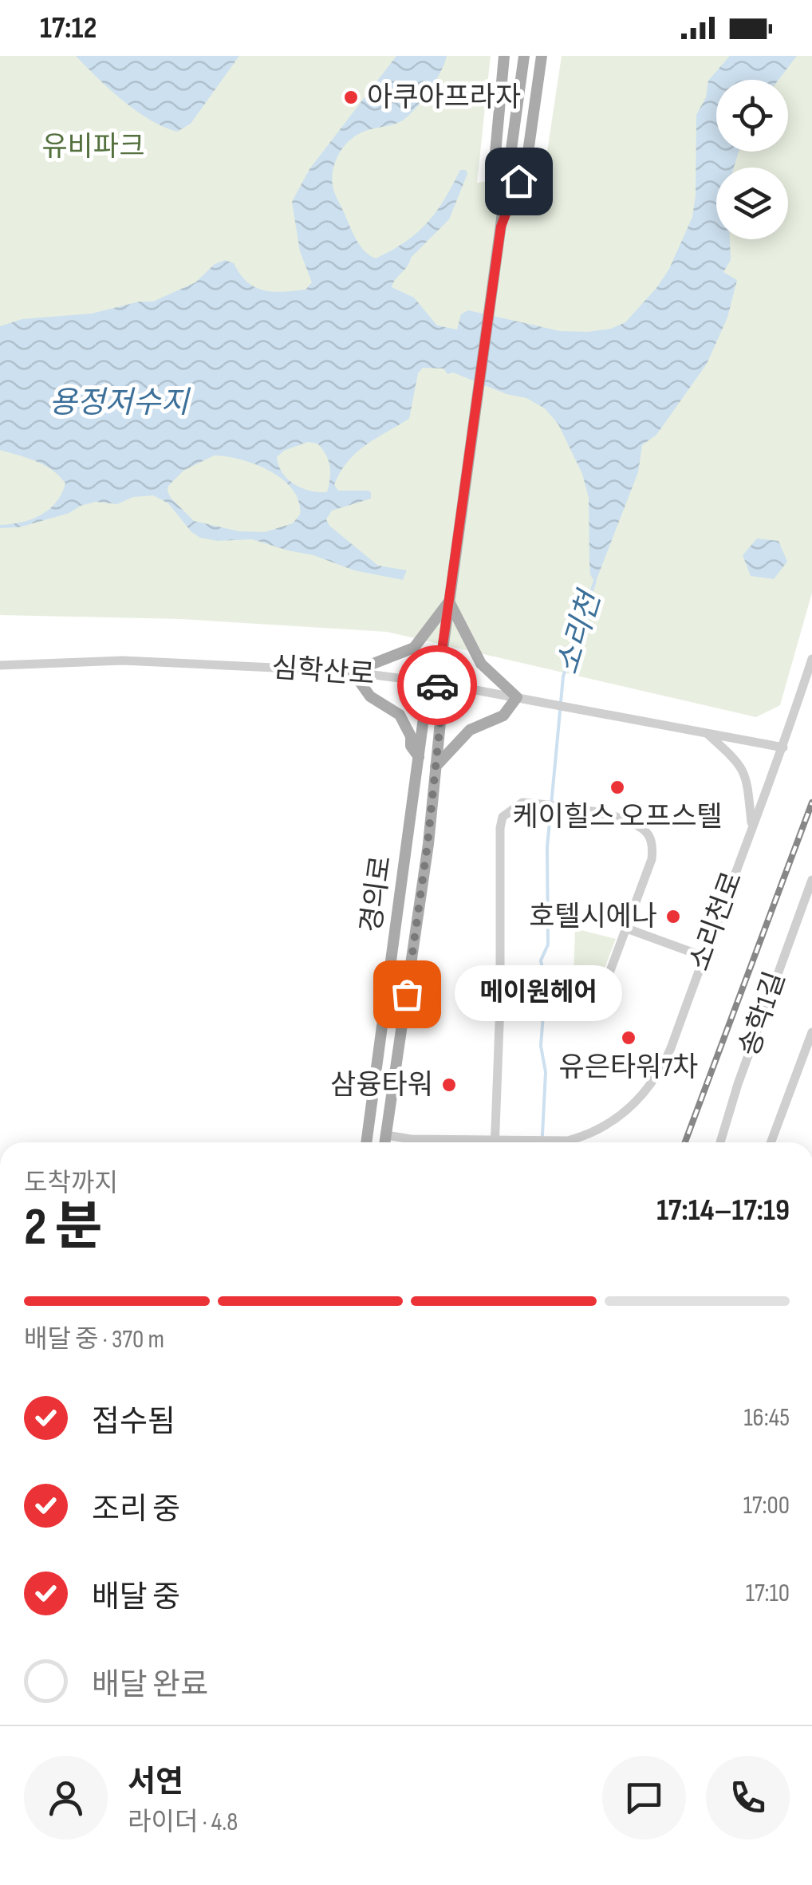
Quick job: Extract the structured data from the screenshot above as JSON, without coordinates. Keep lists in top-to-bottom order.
{
  "streets": {
    "main road": ["경의로"],
    "street": ["심학산로", "소리천로", "송학1길"]
  },
  "crossings": [
    ["심학산로", "경의로"],
    ["심학산로", "소리천로"]
  ],
  "water": ["용정저수지", "소리천"],
  "parks": ["유비파크"],
  "places": [
    "아쿠아프라자",
    "케이힐스 오프스텔",
    "호텔시에나",
    "메이원헤어",
    "유은타워7차",
    "삼융타워"
  ],
  "page": {
    "status": "17:12",
    "bubble": "메이원헤어",
    "heading": ["2 분", "도착까지", "17:14–17:19"],
    "panel": ["서연", "라이더 · 4.8"],
    "bar": "배달 중 · 370 m",
    "list": [
      ["접수됨", "16:45"],
      ["조리 중", "17:00"],
      ["배달 중", "17:10"],
      "배달 완료"
    ]
  }
}
